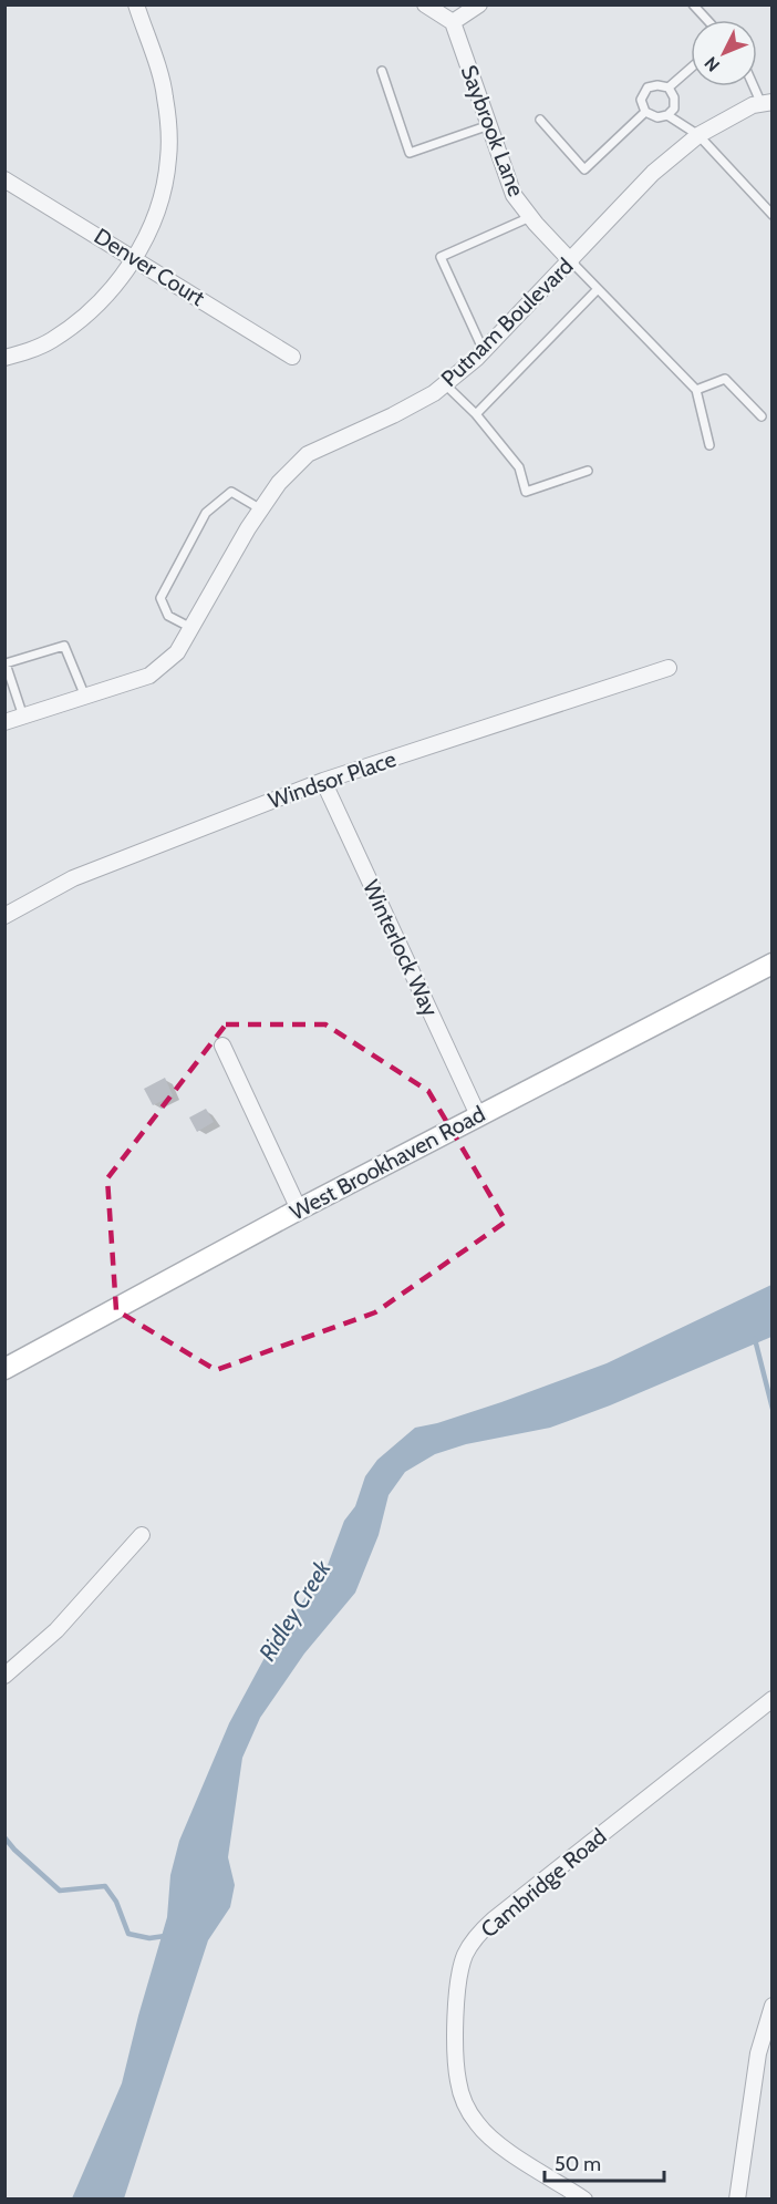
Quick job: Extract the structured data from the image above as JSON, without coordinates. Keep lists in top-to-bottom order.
{
  "streets": {
    "street": [
      "Saybrook Lane",
      "Denver Court",
      "Putnam Boulevard",
      "Windsor Place",
      "Winterlock Way",
      "West Brookhaven Road",
      "Cambridge Road"
    ]
  },
  "crossings": [
    ["Saybrook Lane", "Putnam Boulevard"],
    ["Windsor Place", "Winterlock Way"],
    ["Winterlock Way", "West Brookhaven Road"]
  ],
  "water": ["Ridley Creek"],
  "scale_bar": "50 m",
  "north": "bottom left"
}
